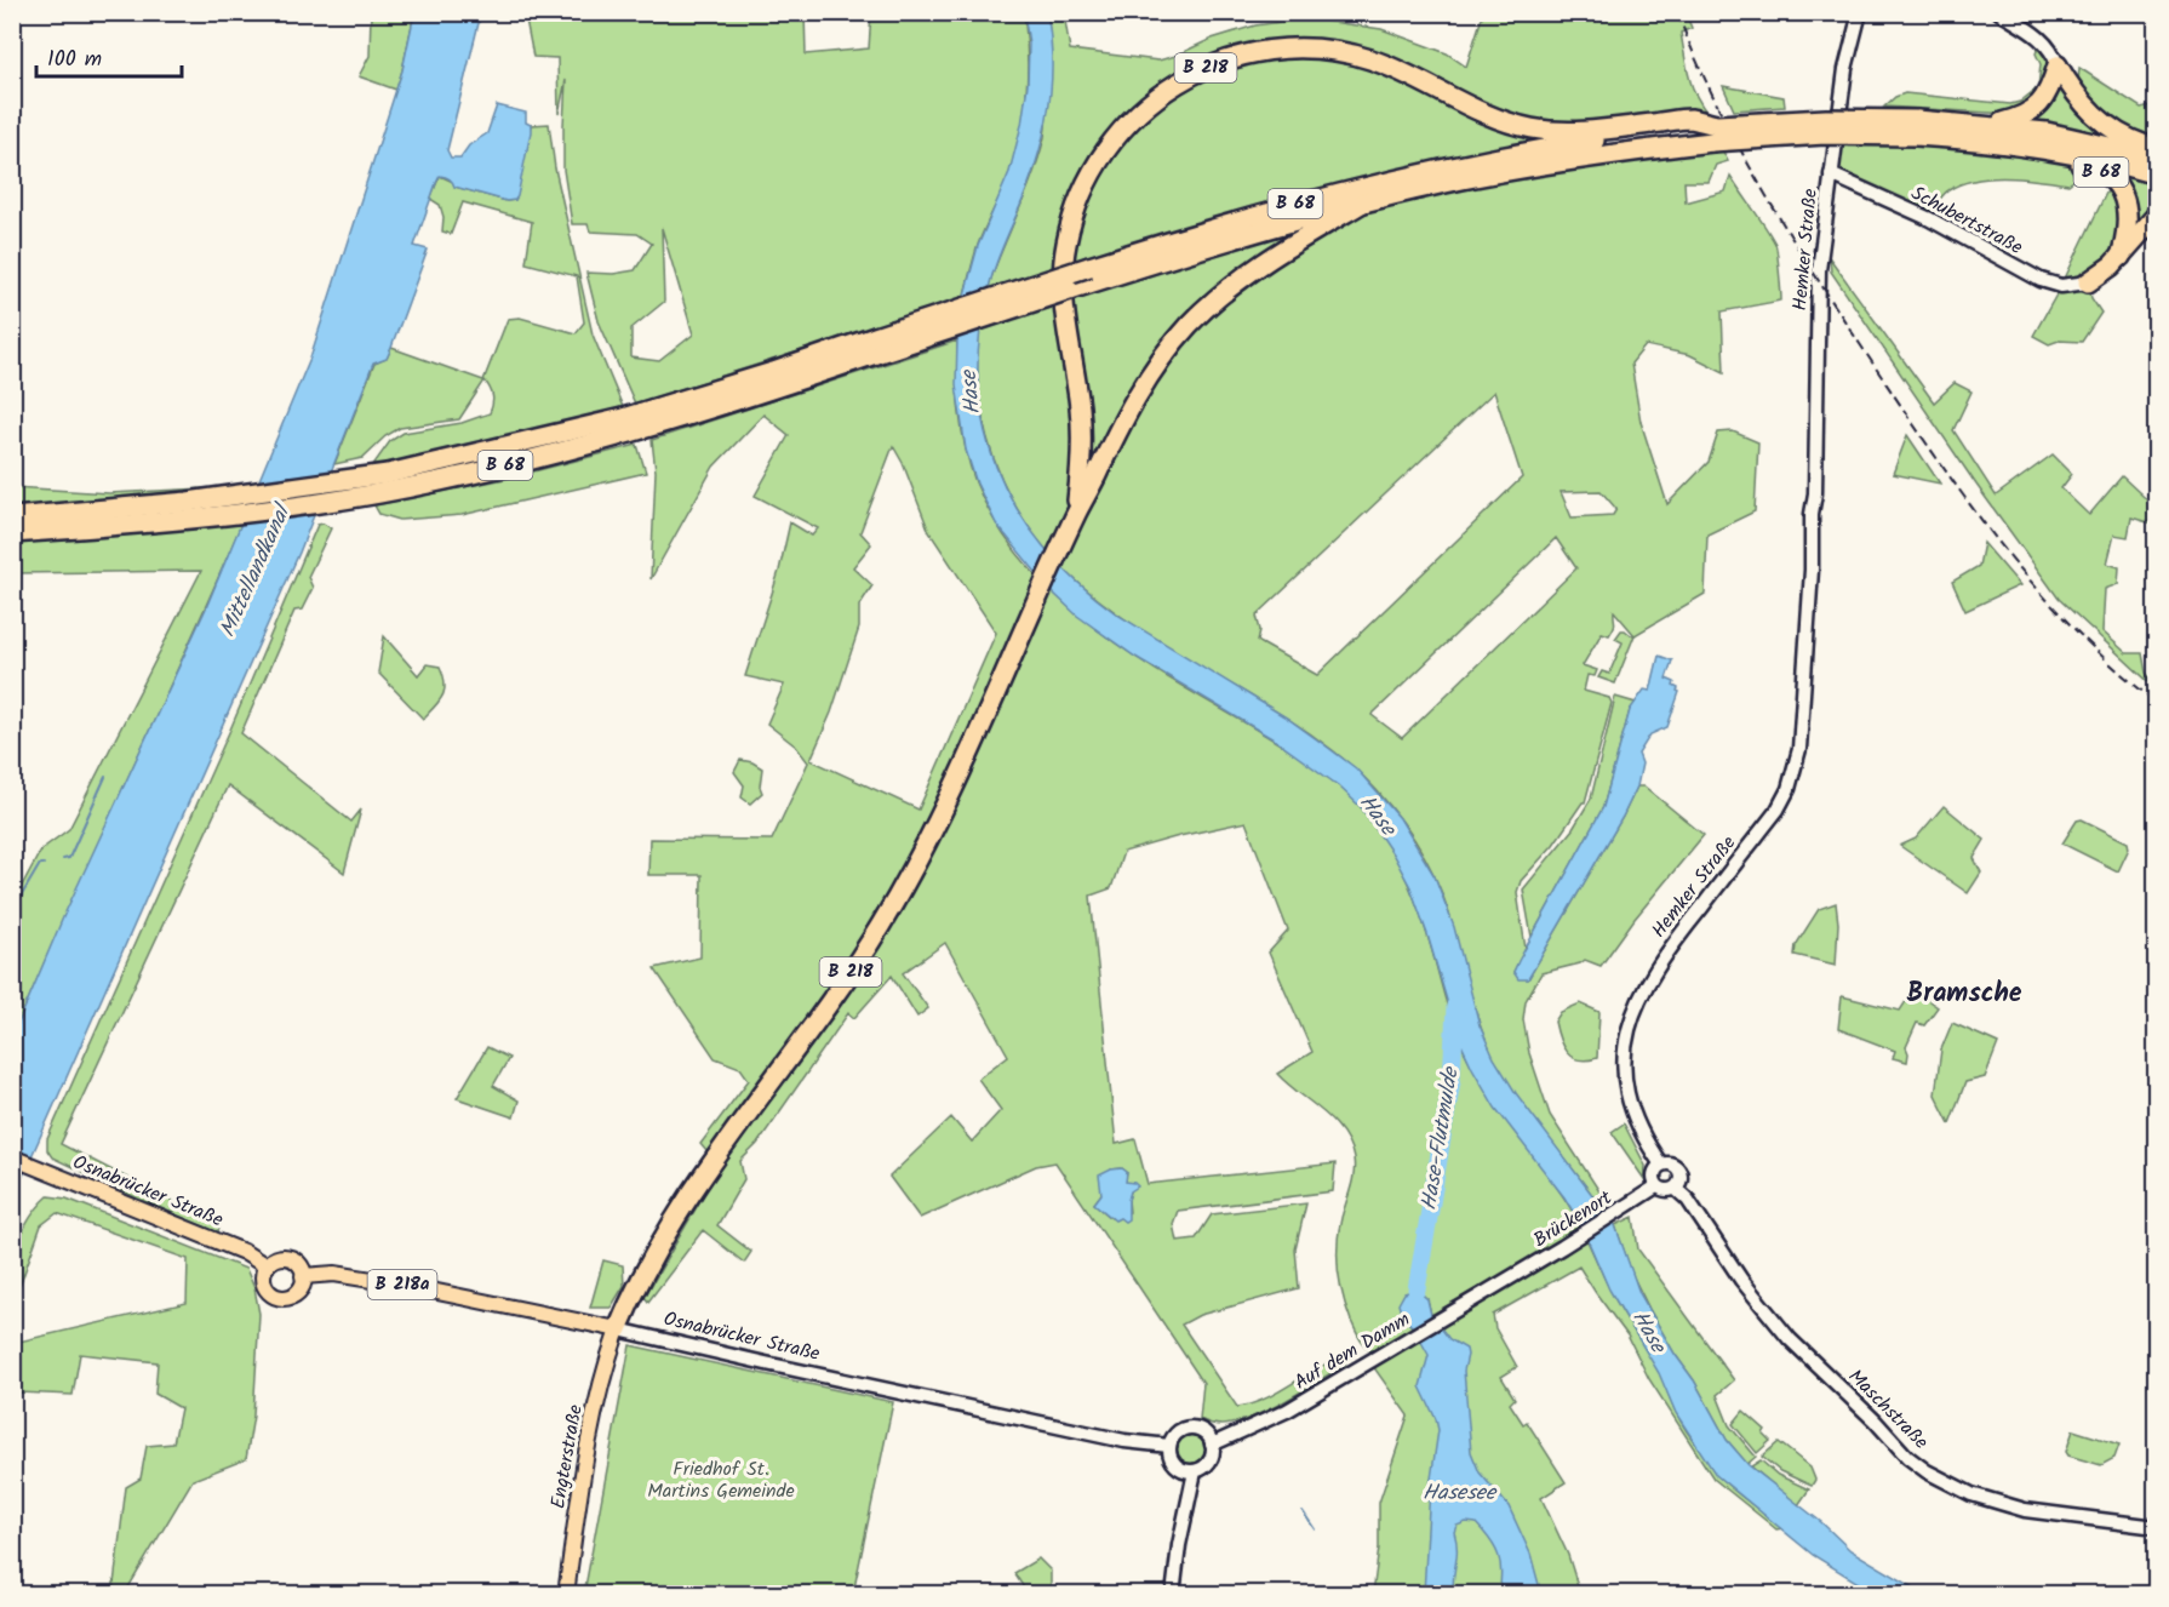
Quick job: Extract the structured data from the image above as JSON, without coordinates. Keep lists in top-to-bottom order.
{
  "streets": {
    "highway": ["B 218", "B 68"],
    "main road": [
      "Schubertstraße",
      "Hemker Straße",
      "Osnabrücker Straße",
      "Brückenort",
      "B 218a",
      "Auf dem Damm",
      "Maschstraße",
      "Engterstraße"
    ]
  },
  "crossings": [
    ["B 218", "B 68"],
    ["B 218", "Osnabrücker Straße"],
    ["B 218", "Engterstraße"],
    ["Schubertstraße", "Hemker Straße"],
    ["Hemker Straße", "Brückenort"],
    ["Hemker Straße", "Maschstraße"],
    ["Osnabrücker Straße", "Auf dem Damm"],
    ["Osnabrücker Straße", "Engterstraße"],
    ["Brückenort", "Auf dem Damm"],
    ["Brückenort", "Maschstraße"]
  ],
  "districts": ["Bramsche"],
  "water": [
    "Hase",
    "Mittellandkanal",
    "Hase-Flutmulde",
    "Hasesee"
  ],
  "parks": ["Friedhof St. Martins Gemeinde"],
  "scale_bar": "100 m"
}
